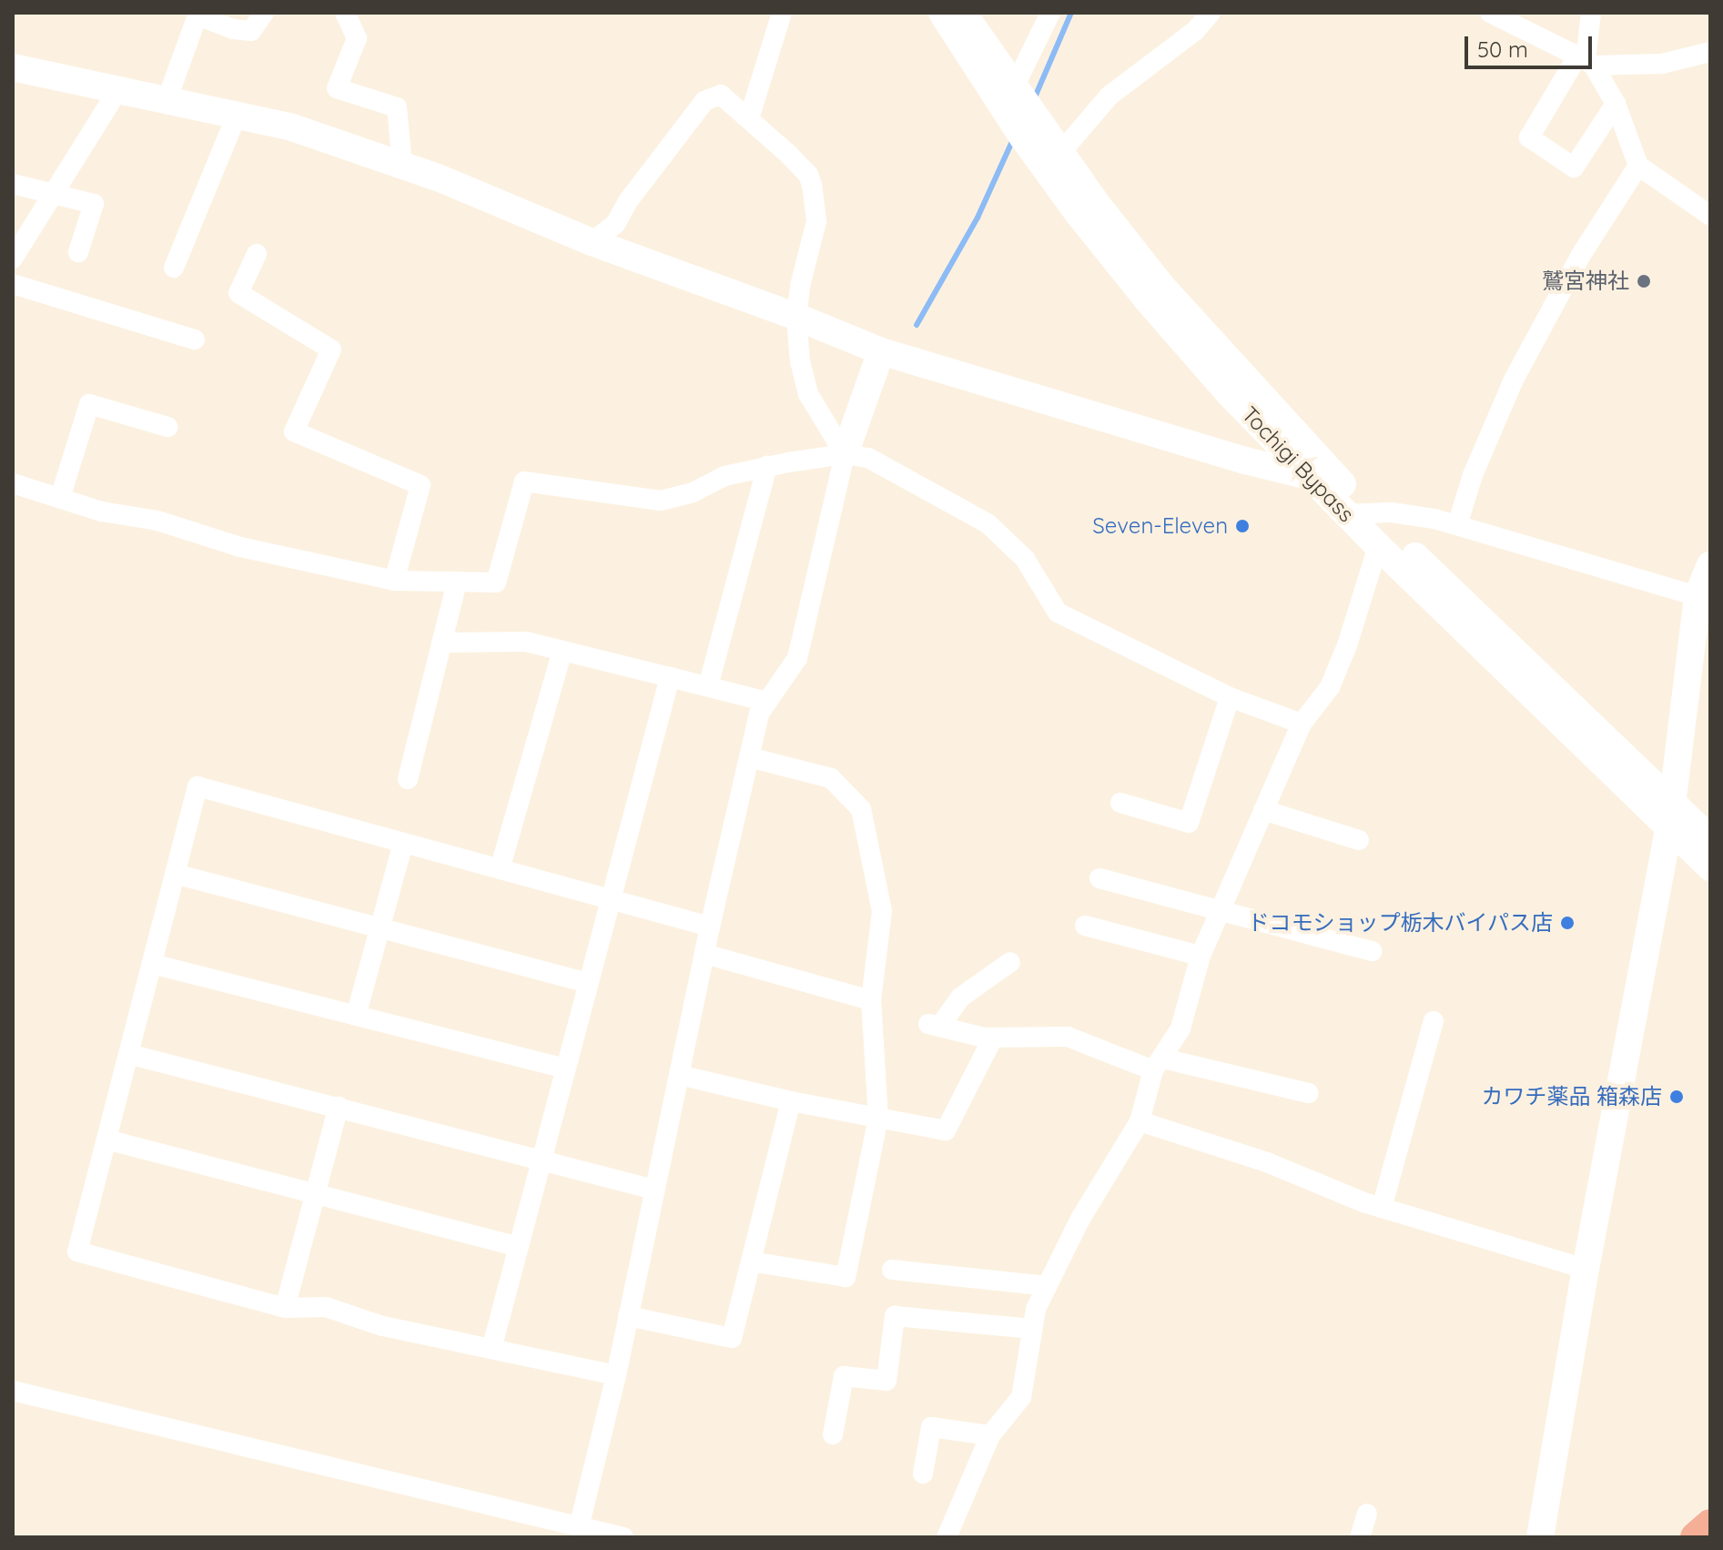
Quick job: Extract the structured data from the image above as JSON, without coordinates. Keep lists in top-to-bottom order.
{
  "streets": {
    "street": ["Tochigi Bypass"]
  },
  "places": [
    "鷲宮神社",
    "Seven-Eleven",
    "ドコモショップ栃木バイパス店",
    "カワチ薬品 箱森店"
  ],
  "scale_bar": "50 m"
}
